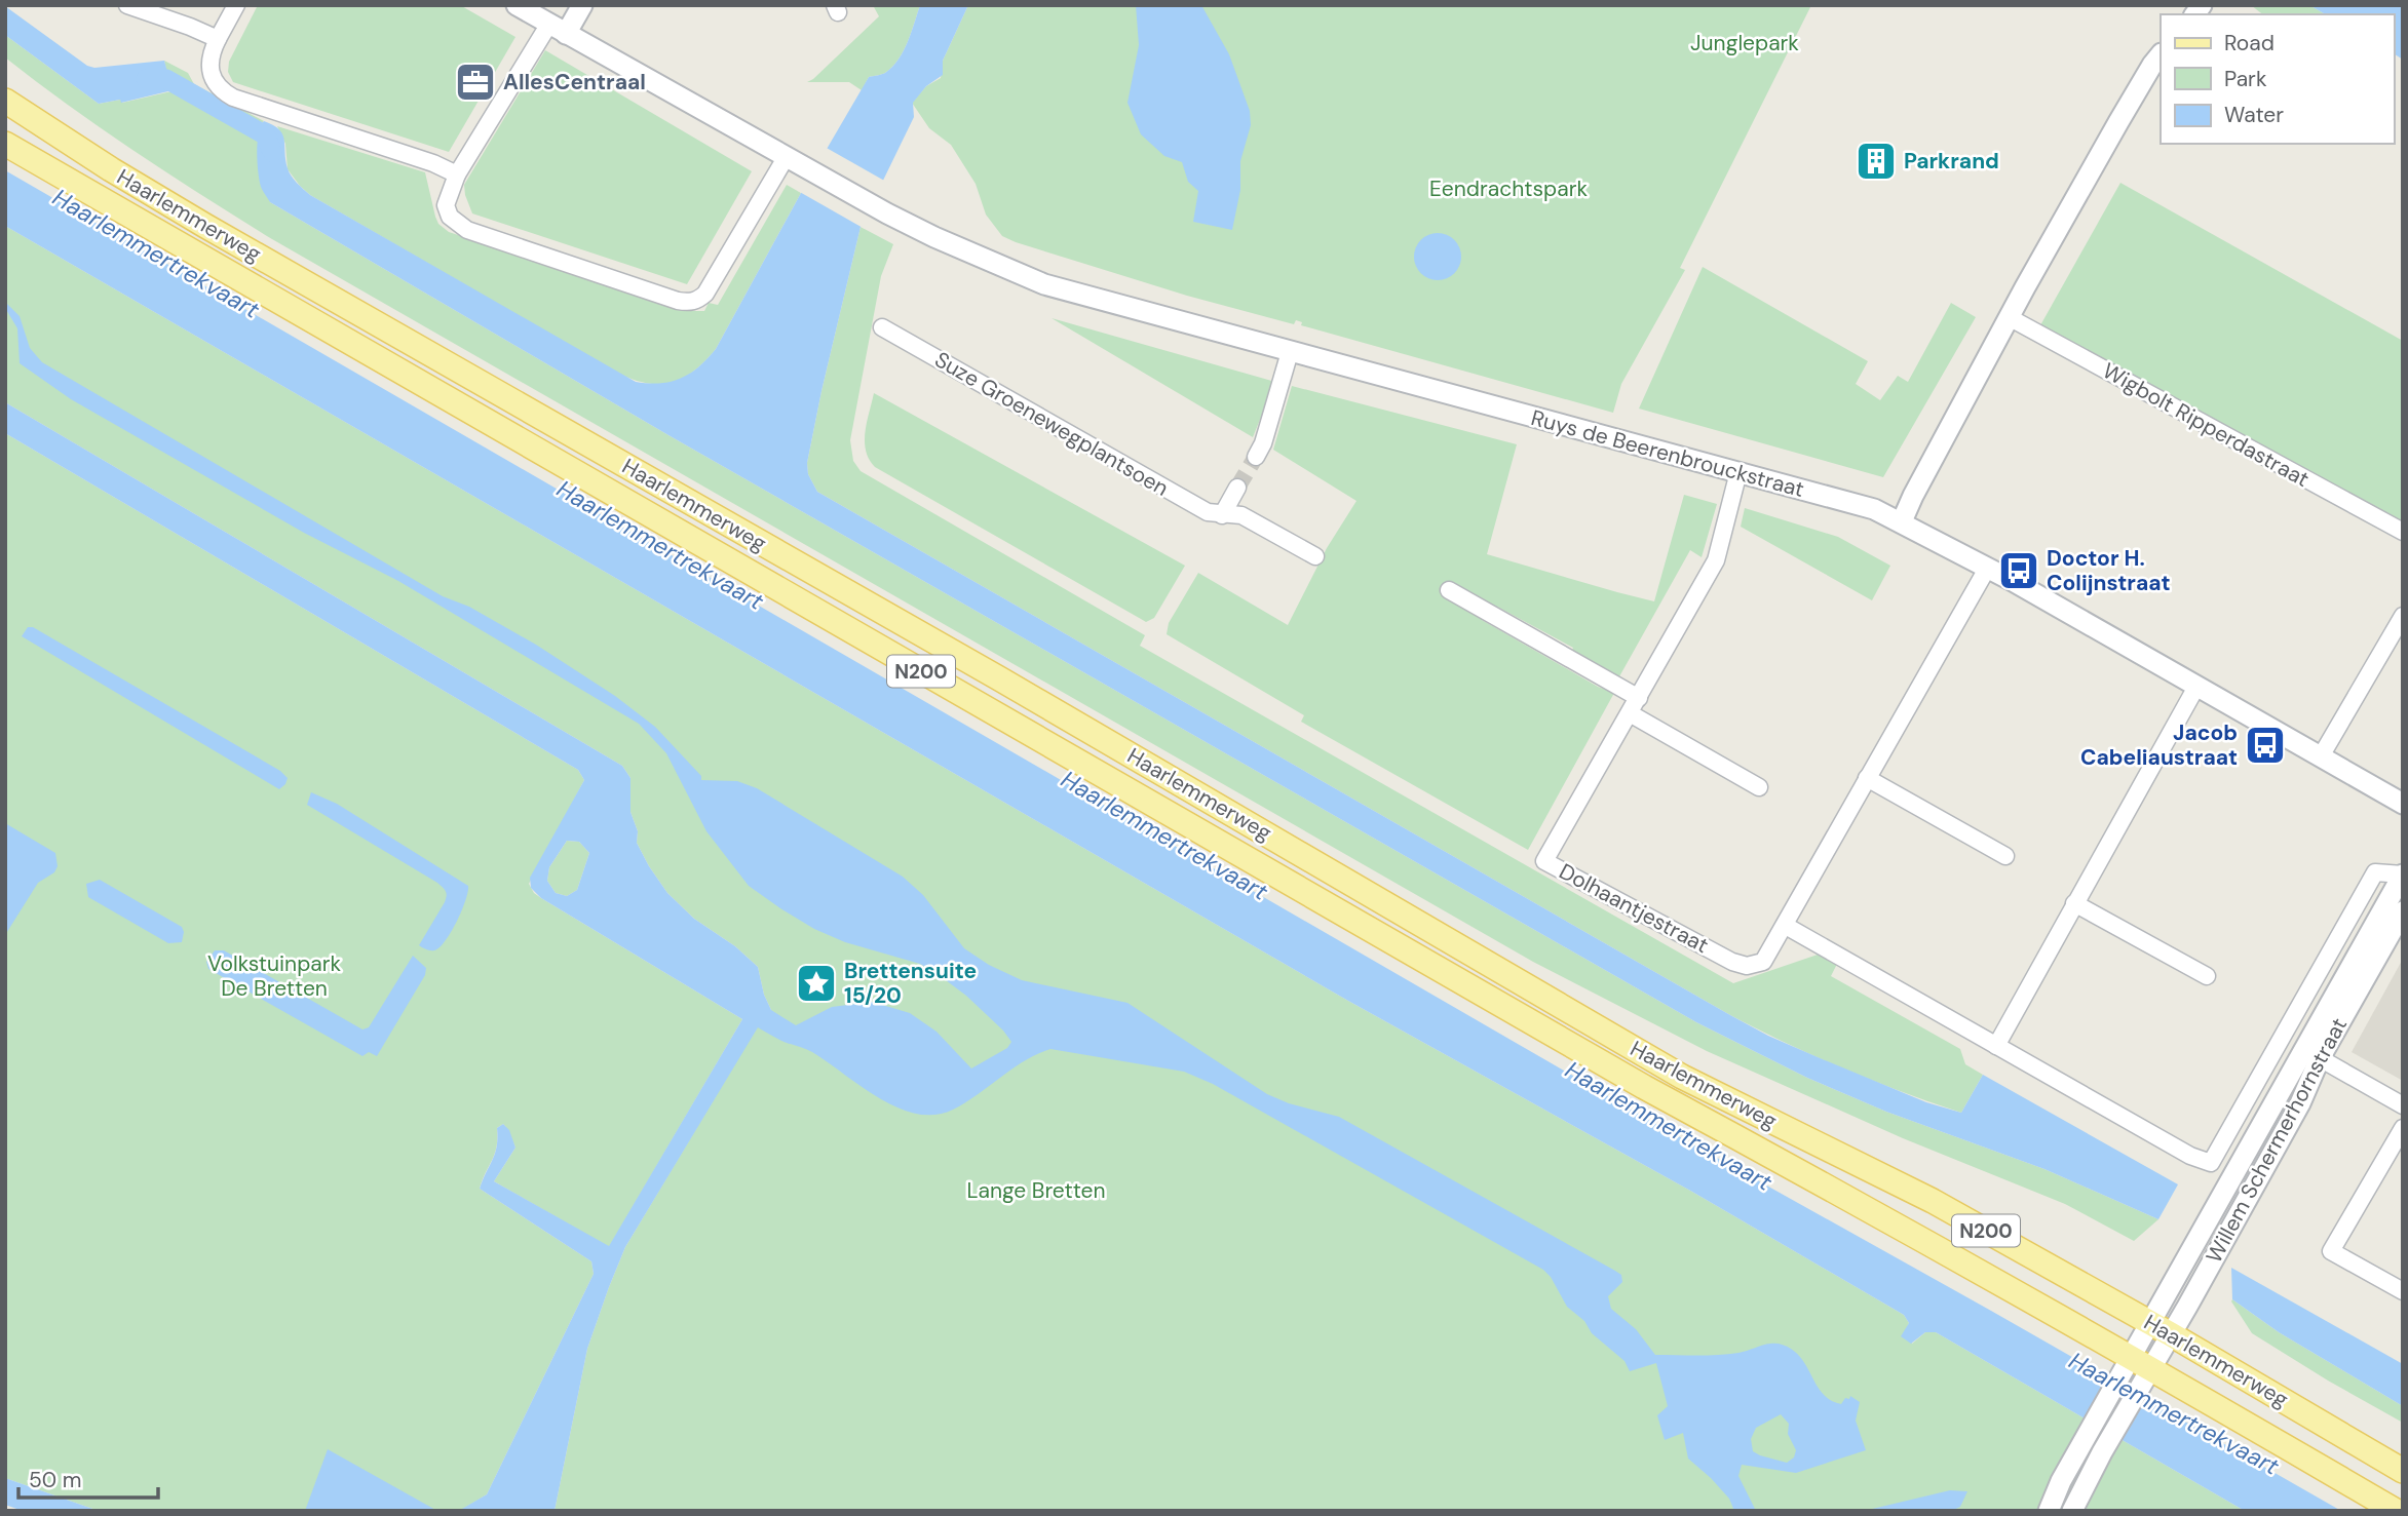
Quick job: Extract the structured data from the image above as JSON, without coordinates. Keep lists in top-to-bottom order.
{
  "streets": {
    "main road": ["Haarlemmerweg", "N200"],
    "street": [
      "Suze Groenewegplantsoen",
      "Wigbolt Ripperdastraat",
      "Ruys de Beerenbrouckstraat",
      "Dolhaantjestraat",
      "Willem Schermerhornstraat"
    ]
  },
  "crossings": [
    ["Haarlemmerweg", "Willem Schermerhornstraat"],
    ["Ruys de Beerenbrouckstraat", "Dolhaantjestraat"]
  ],
  "water": ["Haarlemmertrekvaart"],
  "parks": [
    "Junglepark",
    "Eendrachtspark",
    "Volkstuinpark De Bretten",
    "Lange Bretten"
  ],
  "places": {
    "office": ["AllesCentraal"],
    "building": ["Parkrand"],
    "bus stop": ["Doctor H. Colijnstraat", "Jacob Cabeliaustraat"],
    "place": ["Brettensuite 15/20"]
  },
  "legend": ["Road", "Park", "Water"],
  "scale_bar": "50 m"
}
